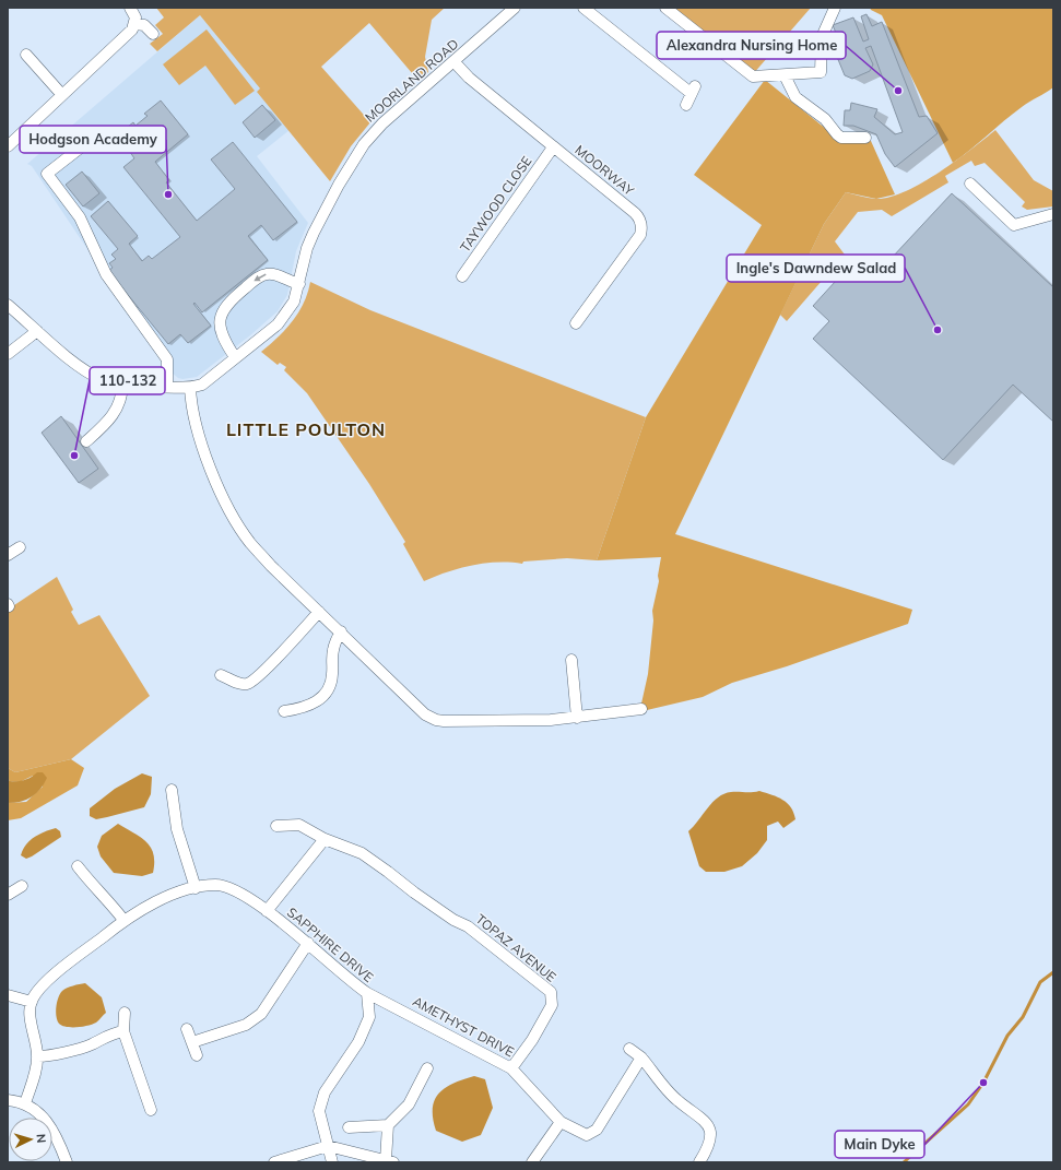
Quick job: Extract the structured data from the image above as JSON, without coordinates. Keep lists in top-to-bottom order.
{
  "streets": {
    "street": [
      "MOORLAND ROAD",
      "MOORWAY",
      "TAYWOOD CLOSE",
      "SAPPHIRE DRIVE",
      "TOPAZ AVENUE",
      "AMETHYST DRIVE"
    ]
  },
  "crossings": [
    ["MOORLAND ROAD", "MOORWAY"],
    ["MOORWAY", "TAYWOOD CLOSE"],
    ["SAPPHIRE DRIVE", "AMETHYST DRIVE"],
    ["TOPAZ AVENUE", "AMETHYST DRIVE"]
  ],
  "districts": ["LITTLE POULTON"],
  "places": [
    "Alexandra Nursing Home",
    "Hodgson Academy",
    "Ingle's Dawndew Salad",
    "110-132",
    "Main Dyke"
  ],
  "north": "right"
}
